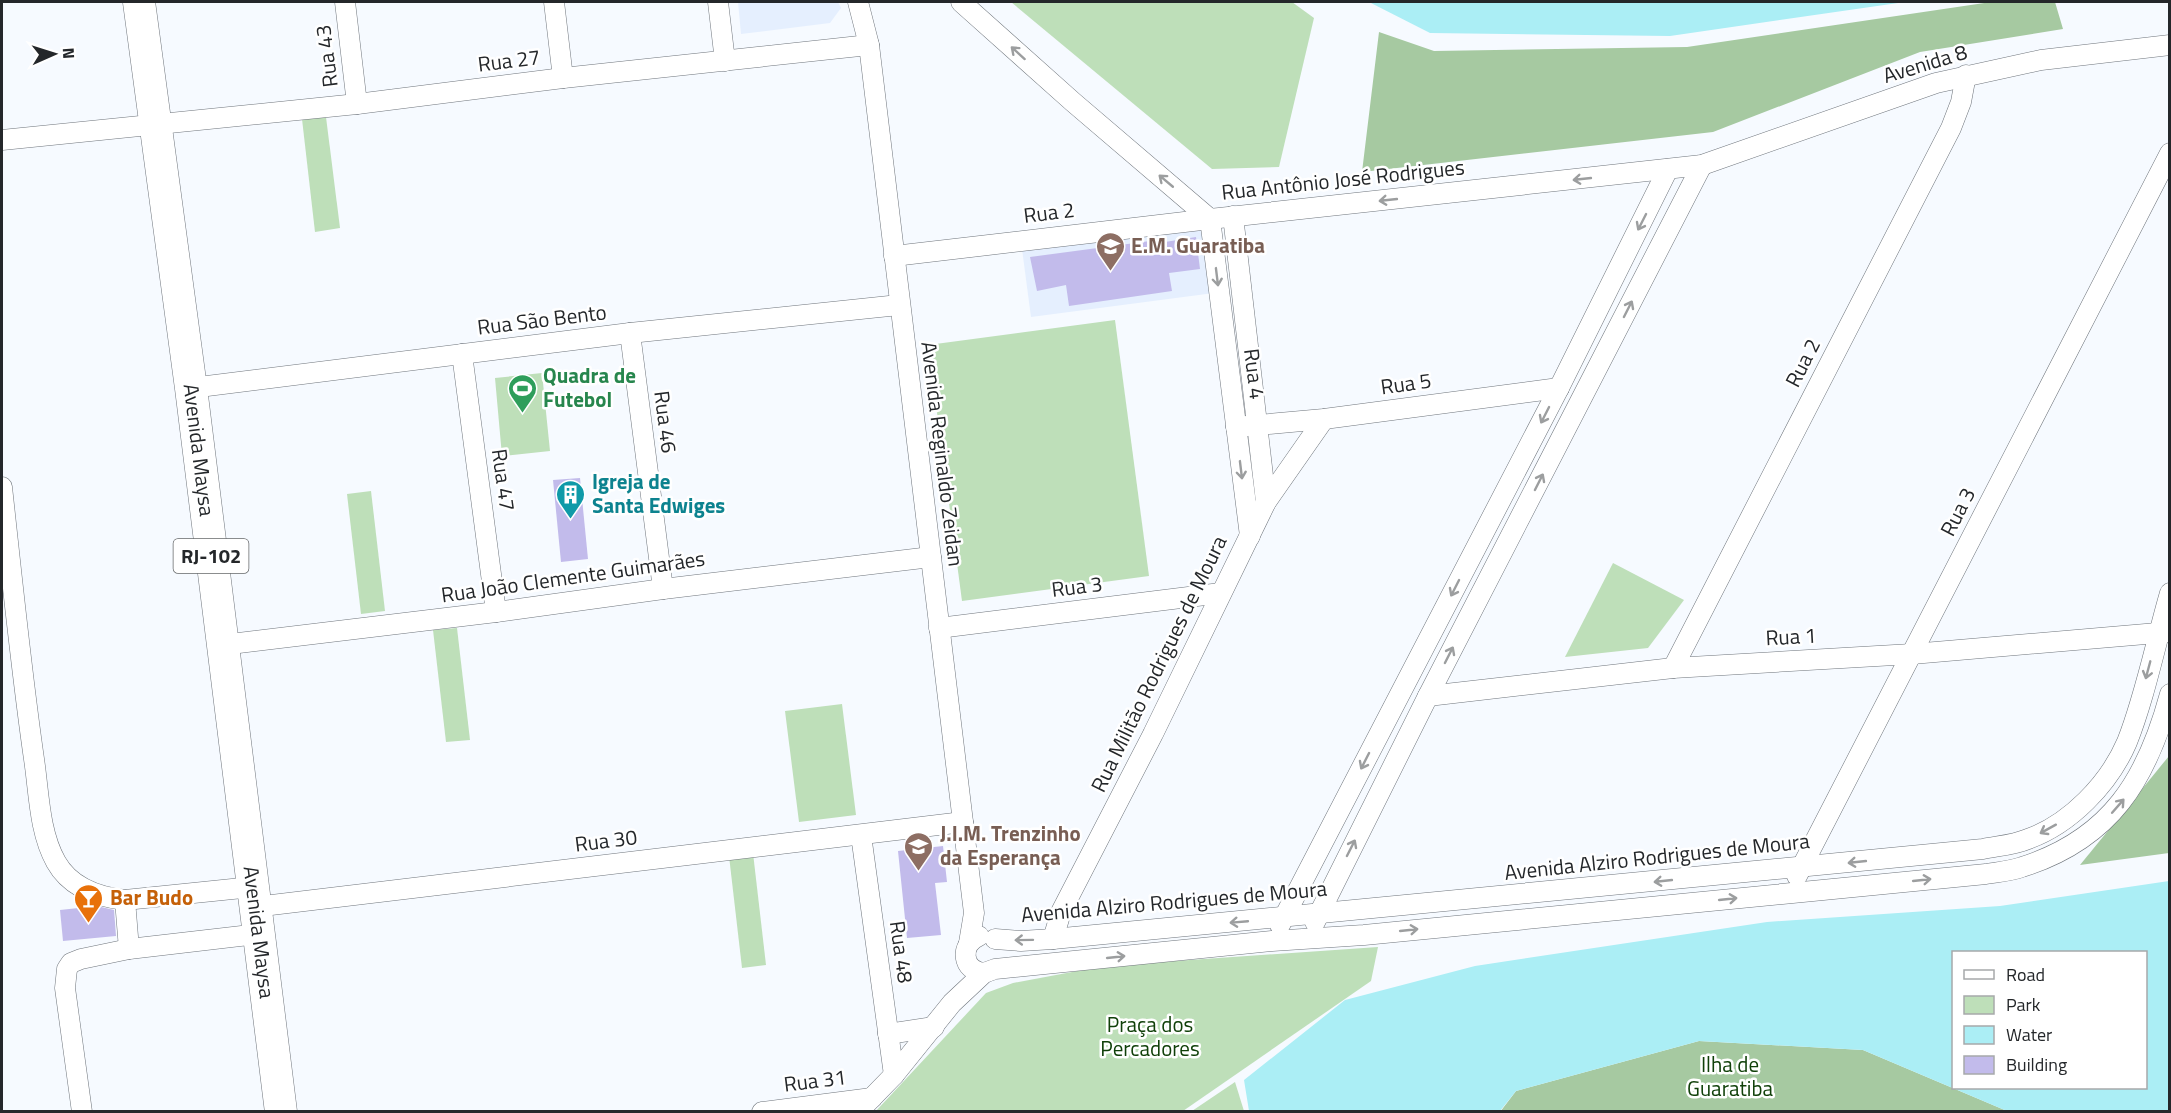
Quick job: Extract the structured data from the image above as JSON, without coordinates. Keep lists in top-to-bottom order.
{
  "streets": {
    "main road": ["Avenida Maysa", "RJ-102"],
    "street": [
      "Rua 43",
      "Rua 27",
      "Avenida 8",
      "Rua Antônio José Rodrigues",
      "Rua 2",
      "Rua São Bento",
      "Rua 4",
      "Rua 5",
      "Rua 46",
      "Avenida Reginaldo Zeidan",
      "Rua 47",
      "Rua 3",
      "Rua João Clemente Guimarães",
      "Rua 1",
      "Rua Militão Rodrigues de Moura",
      "Rua 30",
      "Avenida Alziro Rodrigues de Moura",
      "Rua 48",
      "Rua 31"
    ]
  },
  "crossings": [
    ["Rua 43", "Rua 27"],
    ["Rua 27", "Avenida Maysa"],
    ["Rua 27", "Avenida Reginaldo Zeidan"],
    ["Avenida 8", "Rua Antônio José Rodrigues"],
    ["Avenida 8", "Rua 2"],
    ["Rua Antônio José Rodrigues", "Rua 2"],
    ["Rua Antônio José Rodrigues", "Rua 4"],
    ["Rua 2", "Rua 4"],
    ["Rua 2", "Avenida Reginaldo Zeidan"],
    ["Rua 2", "Rua 1"],
    ["Rua São Bento", "Rua 46"],
    ["Rua São Bento", "Avenida Maysa"],
    ["Rua São Bento", "Avenida Reginaldo Zeidan"],
    ["Rua São Bento", "Rua 47"],
    ["Rua 4", "Rua 5"],
    ["Rua 4", "Rua Militão Rodrigues de Moura"],
    ["Rua 5", "Rua Militão Rodrigues de Moura"],
    ["Rua 46", "Rua João Clemente Guimarães"],
    ["Avenida Maysa", "Rua João Clemente Guimarães"],
    ["Avenida Maysa", "Rua 30"],
    ["Avenida Reginaldo Zeidan", "Rua 3"],
    ["Avenida Reginaldo Zeidan", "Rua João Clemente Guimarães"],
    ["Avenida Reginaldo Zeidan", "Rua 30"],
    ["Avenida Reginaldo Zeidan", "Avenida Alziro Rodrigues de Moura"],
    ["Avenida Reginaldo Zeidan", "Rua 48"],
    ["Avenida Reginaldo Zeidan", "Rua 31"],
    ["Rua 47", "Rua João Clemente Guimarães"],
    ["Rua 3", "Rua 1"],
    ["Rua 3", "Rua Militão Rodrigues de Moura"],
    ["Rua 3", "Avenida Alziro Rodrigues de Moura"],
    ["Rua 1", "Avenida Alziro Rodrigues de Moura"],
    ["Rua Militão Rodrigues de Moura", "Avenida Alziro Rodrigues de Moura"],
    ["Rua 30", "Rua 48"]
  ],
  "one_way": ["Rua Antônio José Rodrigues"],
  "parks": ["Praça dos Percadores", "Ilha de Guaratiba"],
  "places": {
    "school or university": ["E.M. Guaratiba", "J.I.M. Trenzinho da Esperança"],
    "sports": ["Quadra de Futebol"],
    "building": ["Igreja de Santa Edwiges"],
    "bar": ["Bar Budo"]
  },
  "legend": [
    "Road",
    "Park",
    "Water",
    "Building"
  ],
  "north": "right"
}
